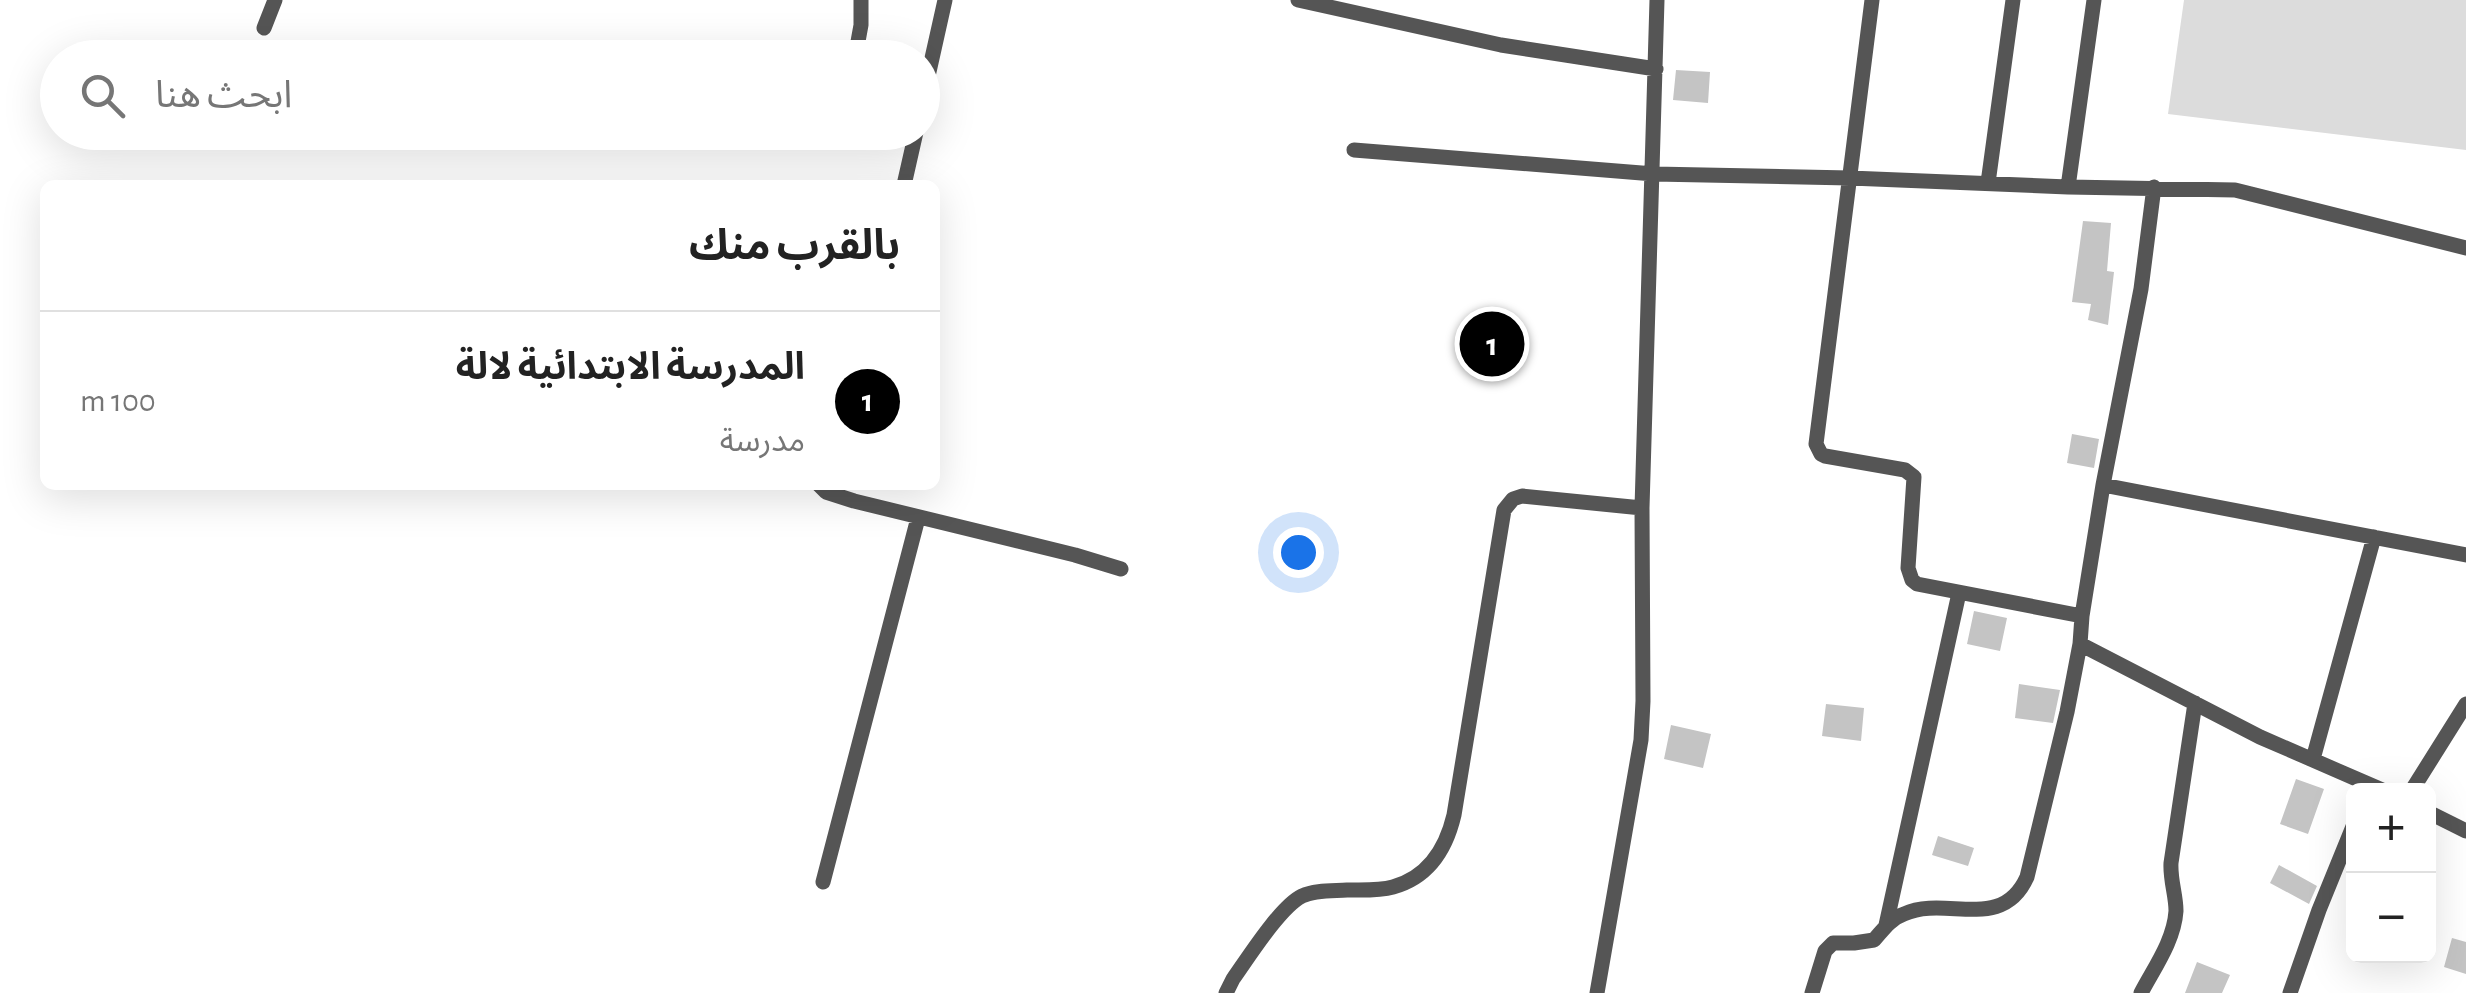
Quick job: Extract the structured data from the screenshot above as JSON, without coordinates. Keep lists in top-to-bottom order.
{
  "page": {
    "search": "ابحث هنا",
    "heading": "بالقرب منك",
    "pins": "1",
    "list": [
      {
        "mark": "1",
        "name": "المدرسة الابتدائية لالة",
        "note": "مدرسة",
        "value": "100 m"
      }
    ],
    "map_buttons": ["+", "−"]
  }
}
